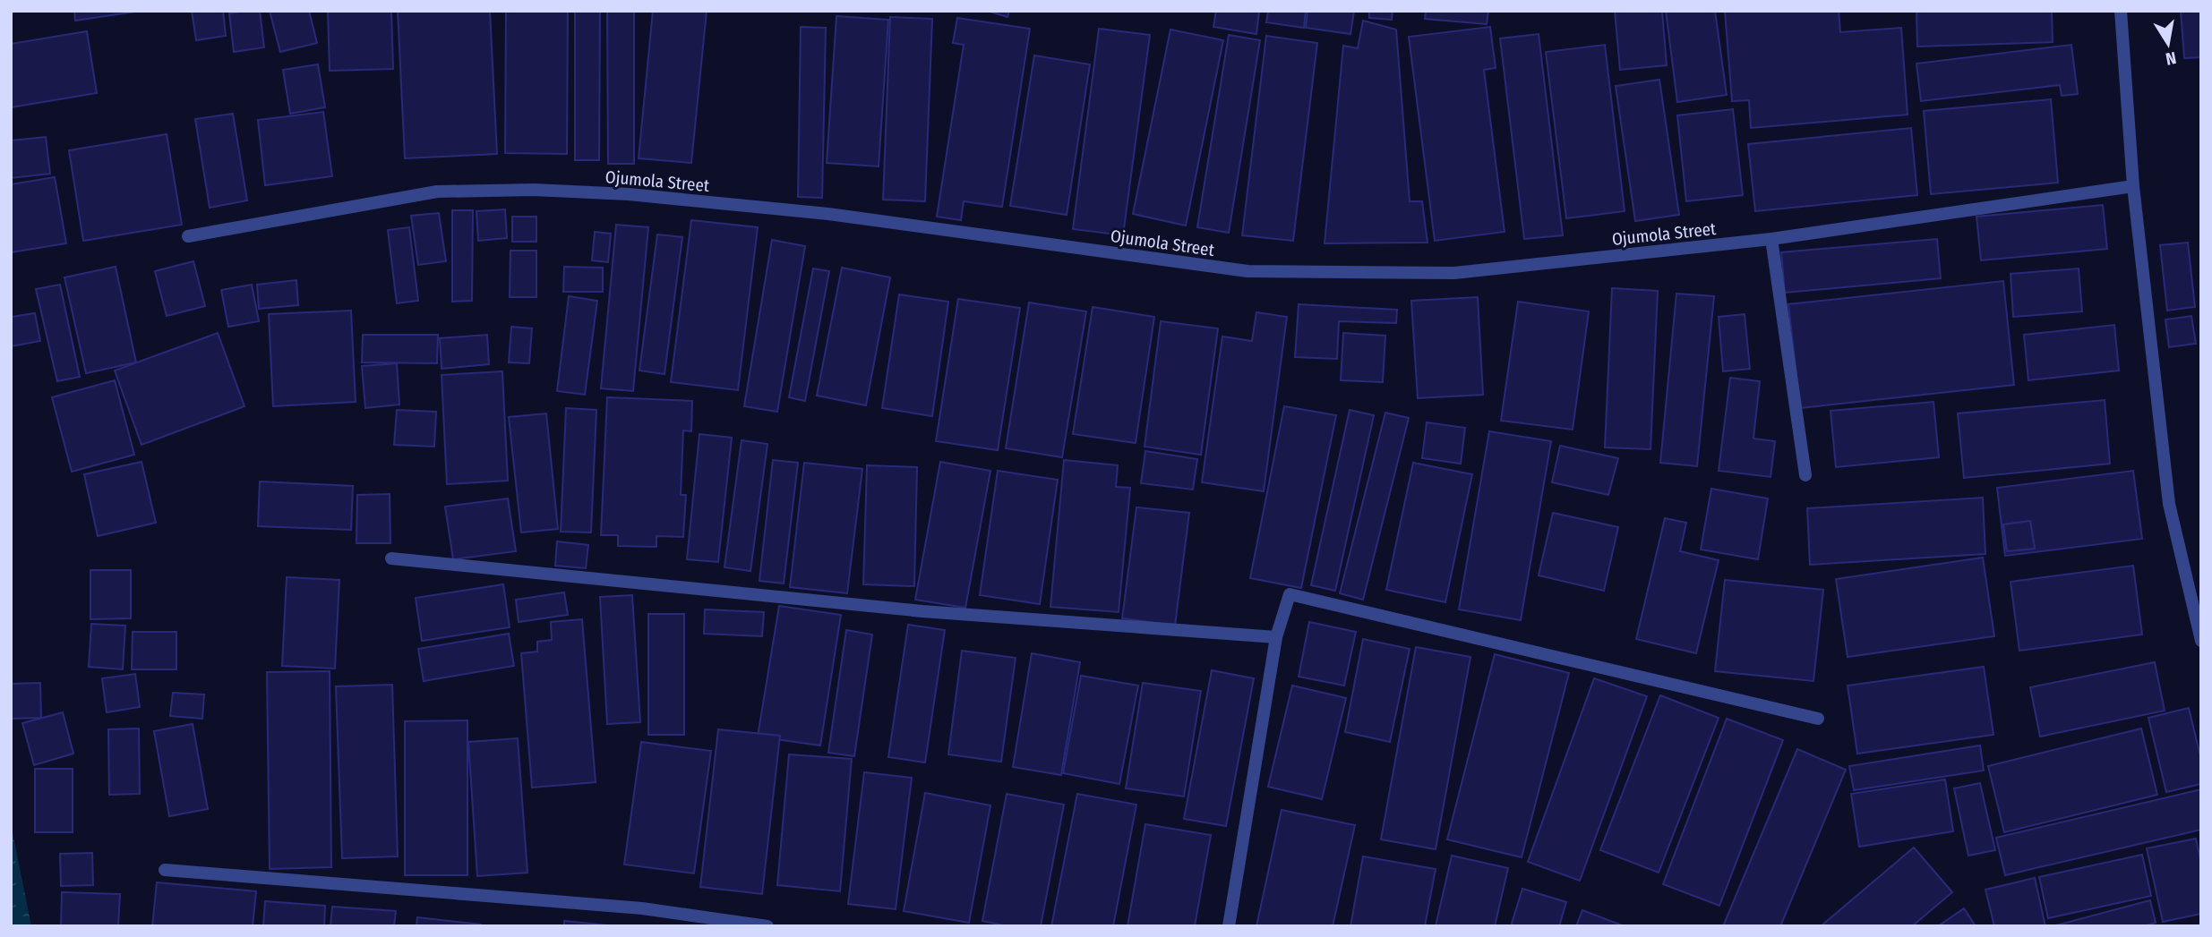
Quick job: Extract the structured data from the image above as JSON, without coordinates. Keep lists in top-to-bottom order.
{
  "streets": {
    "street": ["Ojumola Street"]
  },
  "north": "bottom"
}
